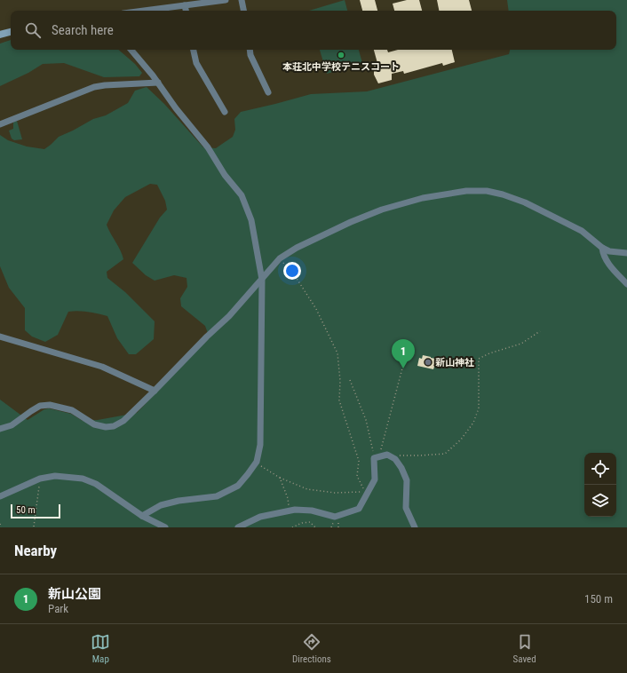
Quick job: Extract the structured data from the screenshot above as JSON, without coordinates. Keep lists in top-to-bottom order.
{
  "places": ["本荘北中学校テニスコート", "新山神社"],
  "scale_bar": "50 m",
  "page": {
    "search": "Search here",
    "pins": "1",
    "scale": "50 m",
    "heading": "Nearby",
    "list": [
      {
        "mark": "1",
        "name": "新山公園",
        "note": "Park",
        "value": "150 m"
      }
    ],
    "nav": ["Map", "Directions", "Saved"]
  }
}
